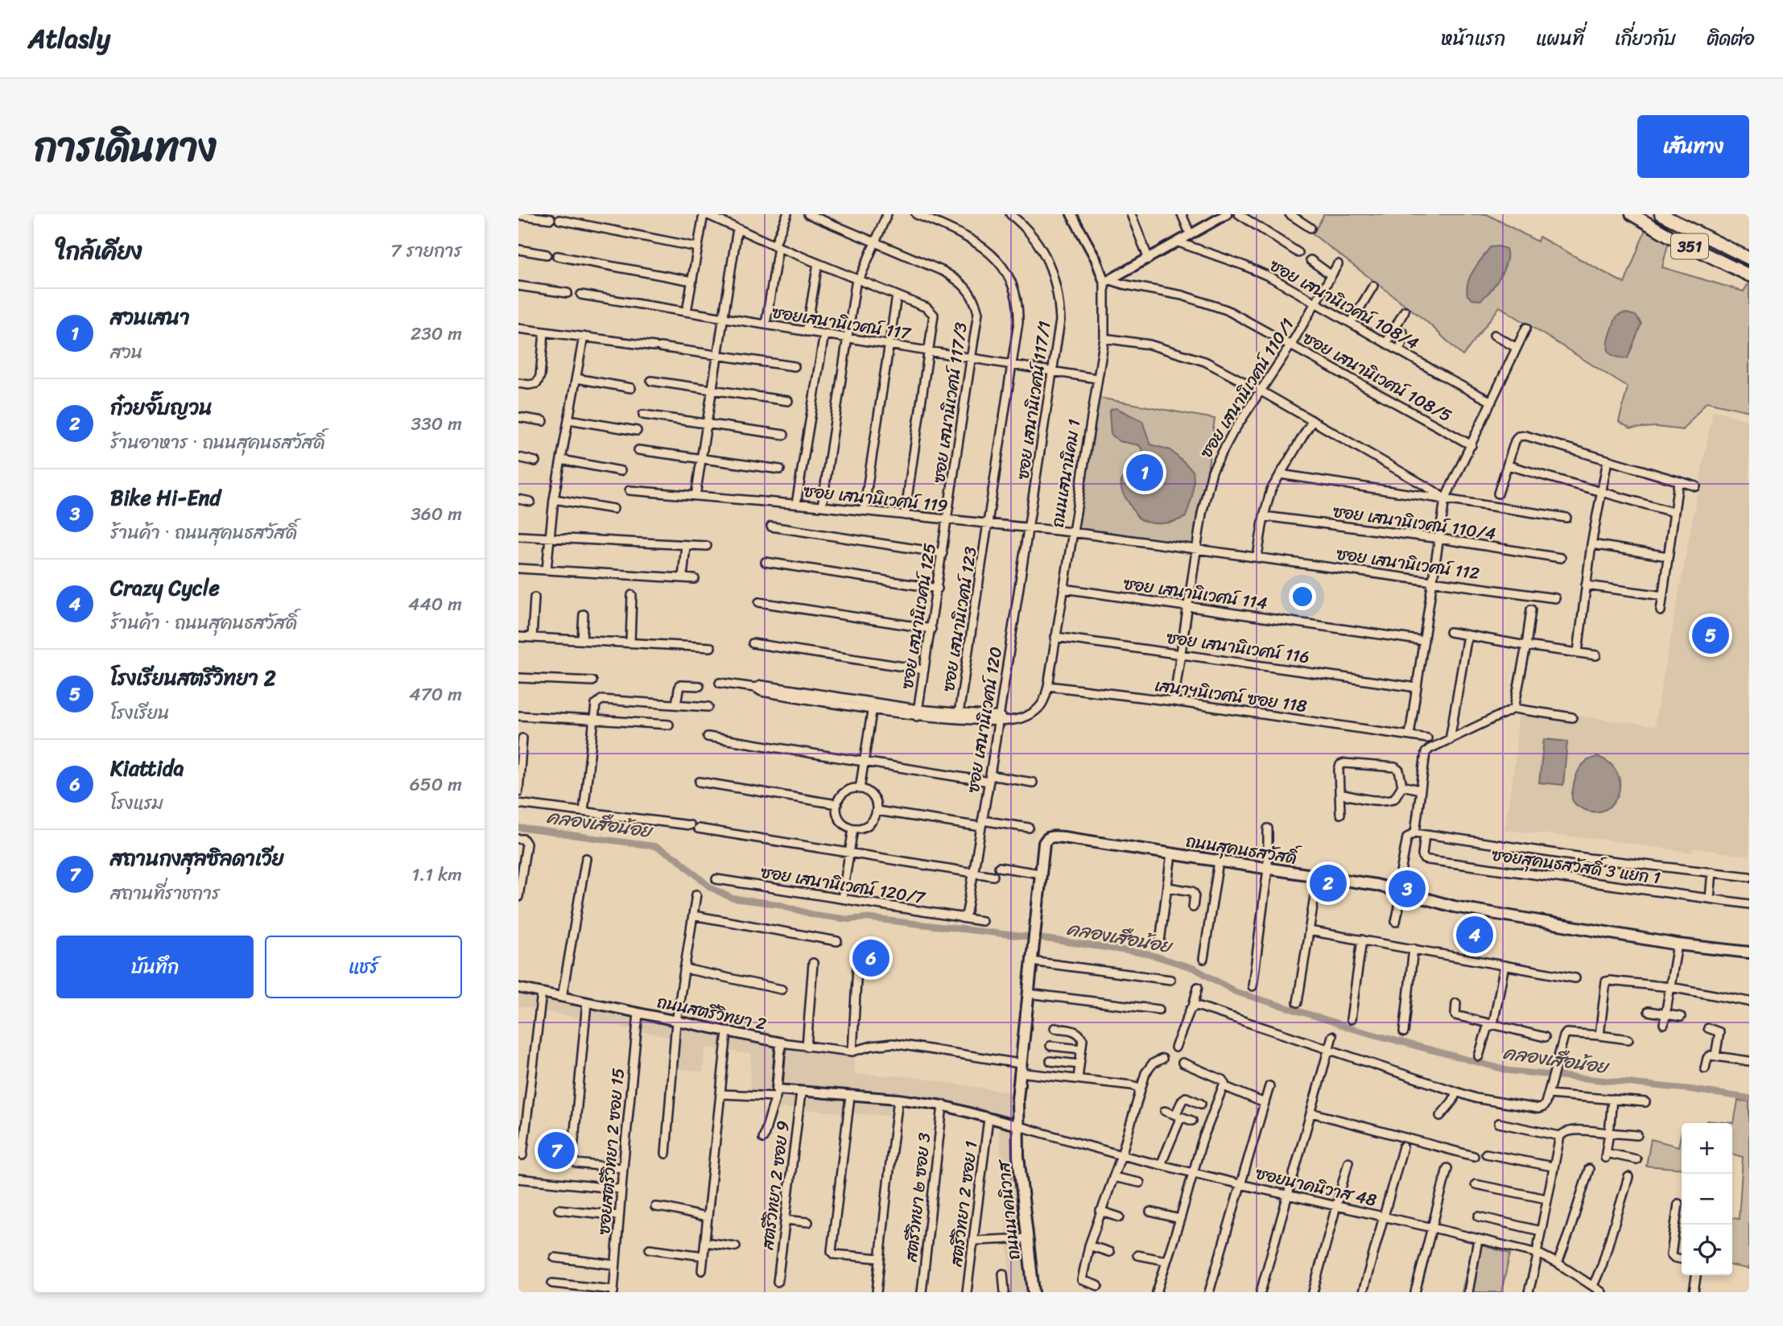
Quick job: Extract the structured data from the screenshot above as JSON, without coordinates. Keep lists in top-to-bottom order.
{
  "streets": {
    "main road": ["351", "ถนนสุคนธสวัสดิ์", "ถนนนาคนิวาส"],
    "street": [
      "ซอย เสนานิเวศน์ 108/4",
      "ซอยเสนานิเวศน์ 117",
      "ซอย เสนานิเวศน์ 108/5",
      "ซอย เสนานิเวศน์ 110/1",
      "ซอย เสนานิเวศน์ 117/1",
      "ซอย เสนานิเวศน์ 117/3",
      "ถนนเสนานิคม 1",
      "ซอย เสนานิเวศน์ 119",
      "ซอย เสนานิเวศน์ 110/4",
      "ซอย เสนานิเวศน์ 112",
      "ซอย เสนานิเวศน์ 114",
      "ซอย เสนานิเวศน์ 125",
      "ซอย เสนานิเวศน์ 123",
      "ซอย เสนานิเวศน์ 116",
      "เสนาฯนิเวศน์ ซอย 118",
      "ซอย เสนานิเวศน์ 120",
      "ซอยสุคนธสวัสดิ์ 3 แยก 1",
      "ซอย เสนานิเวศน์ 120/7",
      "ถนนสตรีวิทยา 2",
      "ซอยสตรีวิทยา 2 ซอย 15",
      "สตรีวิทยา 2 ซอย 9",
      "ซอยนาคนิวาส 48",
      "สตรีวิทยา ๒ ซอย 3",
      "สตรีวิทยา 2 ซอย 1"
    ]
  },
  "crossings": [
    ["ซอย เสนานิเวศน์ 108/4", "ซอย เสนานิเวศน์ 110/1"],
    ["ซอยเสนานิเวศน์ 117", "ซอย เสนานิเวศน์ 117/1"],
    ["ซอยเสนานิเวศน์ 117", "ซอย เสนานิเวศน์ 117/3"],
    ["ซอยเสนานิเวศน์ 117", "ถนนเสนานิคม 1"],
    ["ซอยเสนานิเวศน์ 117", "ซอย เสนานิเวศน์ 123"],
    ["ซอย เสนานิเวศน์ 108/5", "ซอย เสนานิเวศน์ 110/1"],
    ["ซอย เสนานิเวศน์ 108/5", "ถนนเสนานิคม 1"],
    ["ซอย เสนานิเวศน์ 110/1", "ซอย เสนานิเวศน์ 112"],
    ["ซอย เสนานิเวศน์ 110/1", "ซอย เสนานิเวศน์ 114"],
    ["ซอย เสนานิเวศน์ 110/1", "ซอย เสนานิเวศน์ 116"],
    ["ซอย เสนานิเวศน์ 110/1", "เสนาฯนิเวศน์ ซอย 118"],
    ["ซอย เสนานิเวศน์ 117/1", "ซอย เสนานิเวศน์ 119"],
    ["ซอย เสนานิเวศน์ 117/1", "ซอย เสนานิเวศน์ 120"],
    ["ซอย เสนานิเวศน์ 117/3", "ซอย เสนานิเวศน์ 119"],
    ["ซอย เสนานิเวศน์ 117/3", "ซอย เสนานิเวศน์ 125"],
    ["ถนนเสนานิคม 1", "ซอย เสนานิเวศน์ 119"],
    ["ถนนเสนานิคม 1", "ซอย เสนานิเวศน์ 114"],
    ["ถนนเสนานิคม 1", "ซอย เสนานิเวศน์ 125"],
    ["ถนนเสนานิคม 1", "ซอย เสนานิเวศน์ 123"],
    ["ถนนเสนานิคม 1", "ซอย เสนานิเวศน์ 116"],
    ["ถนนเสนานิคม 1", "เสนาฯนิเวศน์ ซอย 118"],
    ["ถนนเสนานิคม 1", "ซอย เสนานิเวศน์ 120"],
    ["ซอย เสนานิเวศน์ 119", "ซอย เสนานิเวศน์ 112"],
    ["ซอย เสนานิเวศน์ 119", "ซอย เสนานิเวศน์ 125"],
    ["ซอย เสนานิเวศน์ 119", "ซอย เสนานิเวศน์ 123"],
    ["ซอย เสนานิเวศน์ 119", "ซอย เสนานิเวศน์ 120"],
    ["ซอย เสนานิเวศน์ 120", "ซอย เสนานิเวศน์ 120/7"],
    ["ถนนสุคนธสวัสดิ์", "ซอยนาคนิวาส 48"],
    ["ถนนสุคนธสวัสดิ์", "ถนนนาคนิวาส"],
    ["ถนนสตรีวิทยา 2", "ซอยสตรีวิทยา 2 ซอย 15"],
    ["ซอยนาคนิวาส 48", "ถนนนาคนิวาส"]
  ],
  "water": ["คลองเสือน้อย"],
  "page": {
    "header": "Atlasly",
    "nav": [
      "หน้าแรก",
      "แผนที่",
      "เกี่ยวกับ",
      "ติดต่อ"
    ],
    "title": "การเดินทาง",
    "buttons": [
      "เส้นทาง",
      ["บันทึก", "แชร์"]
    ],
    "heading": ["ใกล้เคียง", "7 รายการ"],
    "list": [
      {
        "mark": "1",
        "name": "สวนเสนา",
        "note": "สวน",
        "value": "230 m"
      },
      {
        "mark": "2",
        "name": "ก๋วยจั๊บญวน",
        "note": "ร้านอาหาร · ถนนสุคนธสวัสดิ์",
        "value": "330 m"
      },
      {
        "mark": "3",
        "name": "Bike Hi-End",
        "note": "ร้านค้า · ถนนสุคนธสวัสดิ์",
        "value": "360 m"
      },
      {
        "mark": "4",
        "name": "Crazy Cycle",
        "note": "ร้านค้า · ถนนสุคนธสวัสดิ์",
        "value": "440 m"
      },
      {
        "mark": "5",
        "name": "โรงเรียนสตรีวิทยา 2",
        "note": "โรงเรียน",
        "value": "470 m"
      },
      {
        "mark": "6",
        "name": "Kiattida",
        "note": "โรงแรม",
        "value": "650 m"
      },
      {
        "mark": "7",
        "name": "สถานกงสุลซิลดาเวีย",
        "note": "สถานที่ราชการ",
        "value": "1.1 km"
      }
    ],
    "pins": [
      "1",
      "5",
      "2",
      "3",
      "4",
      "6",
      "7"
    ],
    "map_buttons": ["+", "−"]
  }
}
